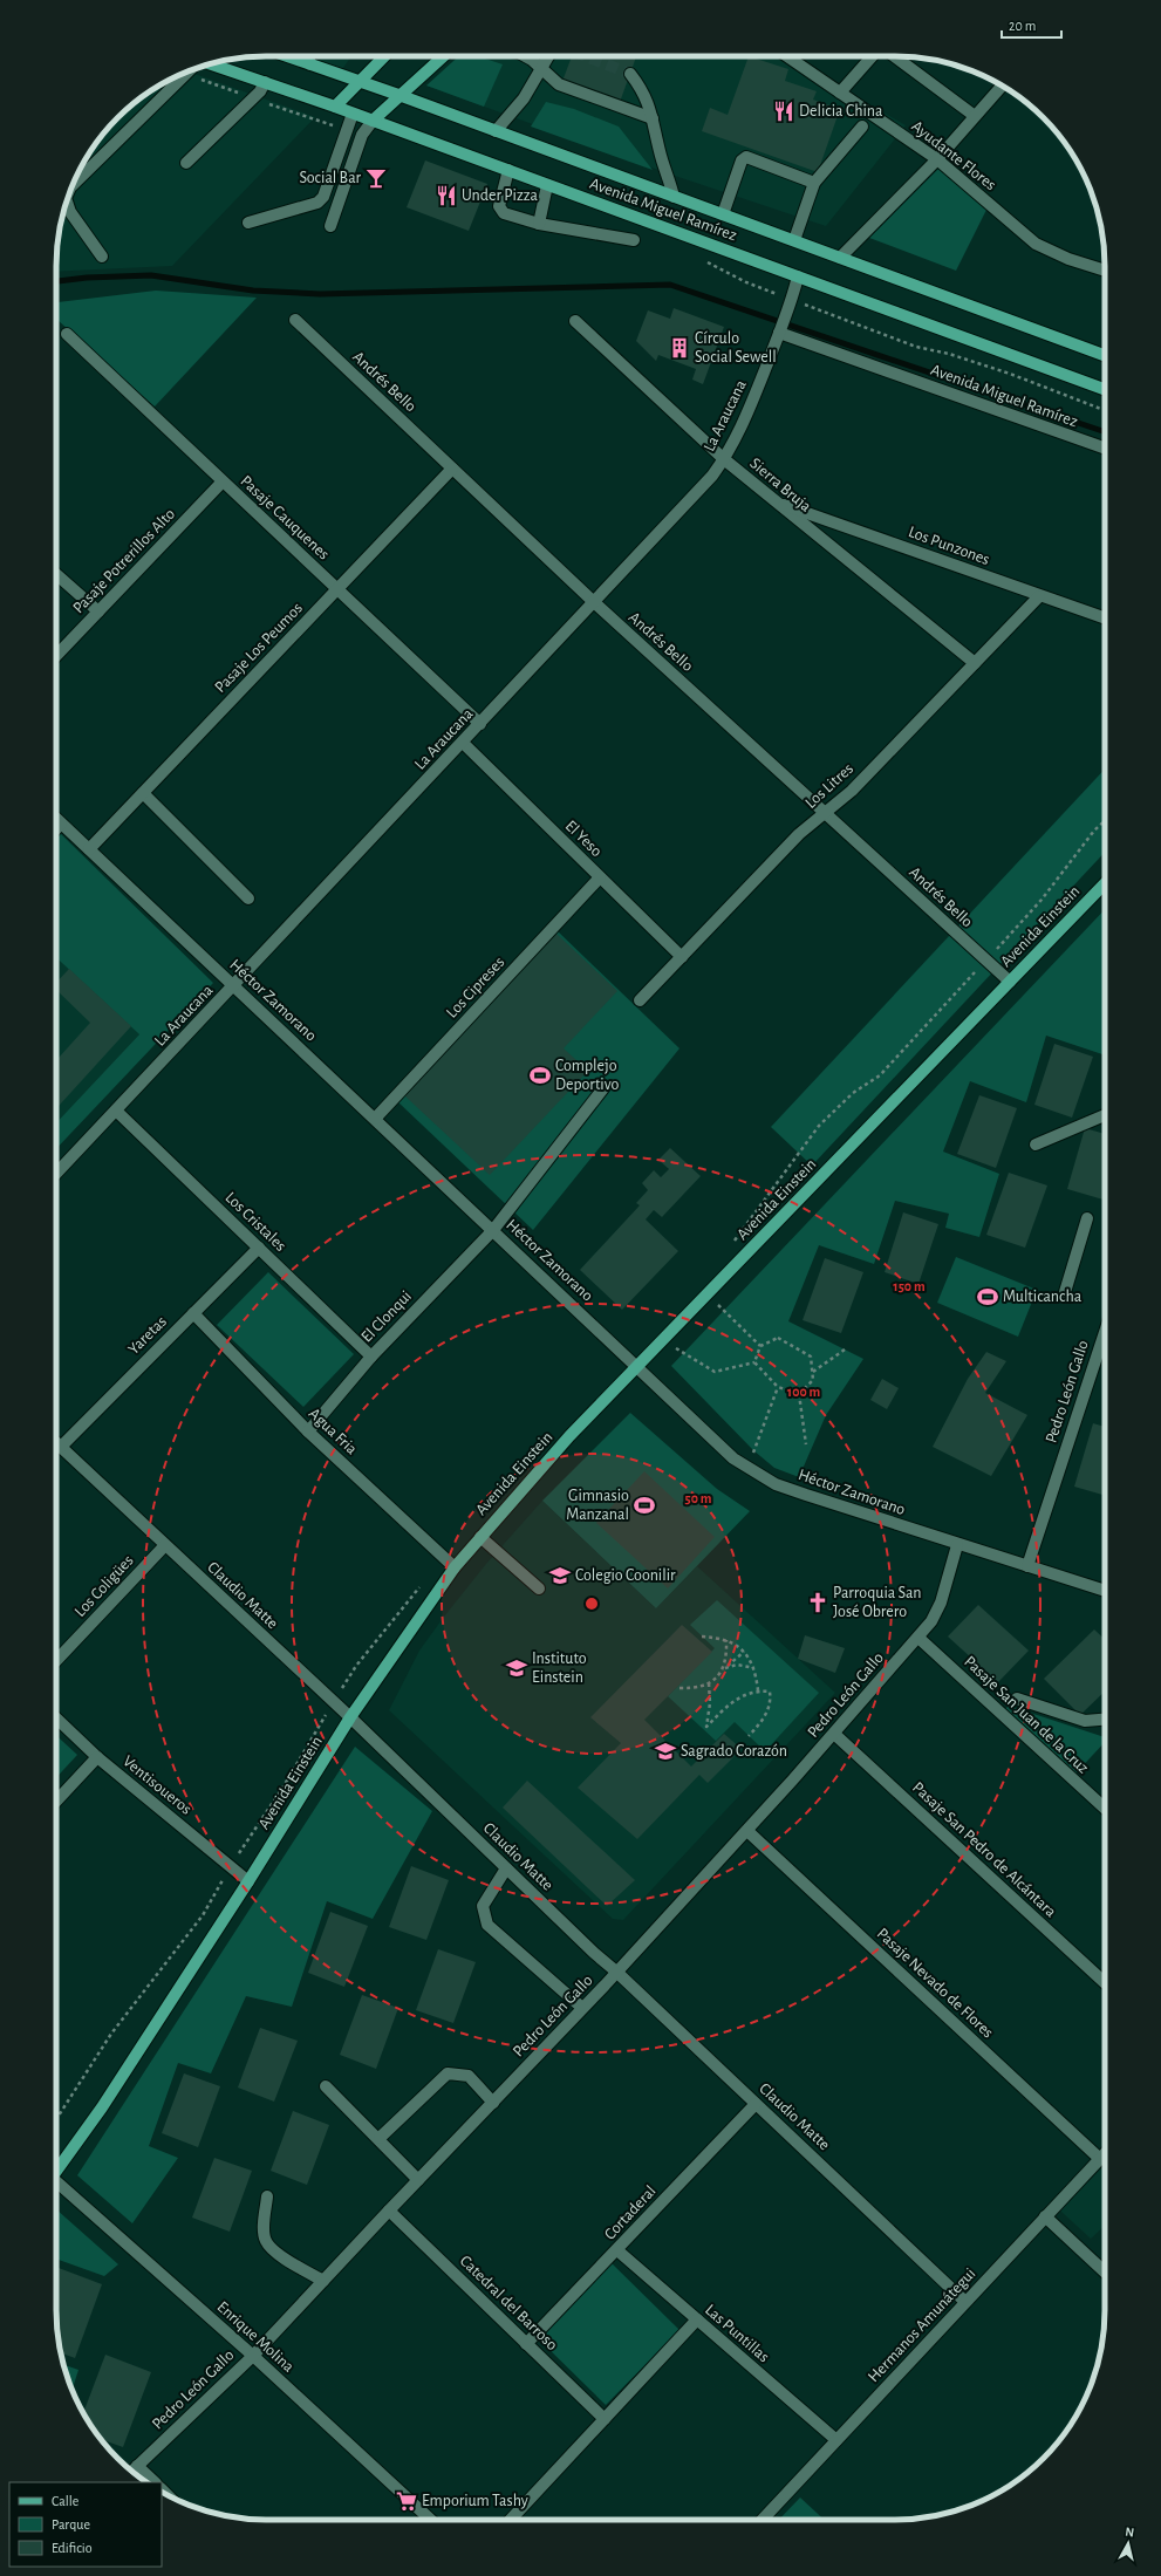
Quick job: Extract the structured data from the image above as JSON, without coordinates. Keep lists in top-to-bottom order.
{
  "streets": {
    "main road": ["Avenida Miguel Ramírez", "Avenida Einstein"],
    "street": [
      "Ayudante Flores",
      "Andrés Bello",
      "La Araucana",
      "Sierra Bruja",
      "Pasaje Cauquenes",
      "Los Punzones",
      "Pasaje Potrerillos Alto",
      "Pasaje Los Peumos",
      "Los Litres",
      "El Yeso",
      "Los Cipreses",
      "Héctor Zamorano",
      "Los Cristales",
      "El Clonqui",
      "Yaretas",
      "Pedro León Gallo",
      "Agua Fria",
      "Los Coligües",
      "Claudio Matte",
      "Pasaje San Juan de la Cruz",
      "Ventisoueros",
      "Pasaje San Pedro de Alcántara",
      "Pasaje Nevado de Flores",
      "Cortaderal",
      "Catedral del Barroso",
      "Hermanos Amunátegui",
      "Las Puntillas",
      "Enrique Molina"
    ]
  },
  "crossings": [
    ["Avenida Miguel Ramírez", "La Araucana"],
    ["Andrés Bello", "La Araucana"],
    ["Andrés Bello", "Pasaje Los Peumos"],
    ["Andrés Bello", "Los Litres"],
    ["Andrés Bello", "Avenida Einstein"],
    ["La Araucana", "Sierra Bruja"],
    ["La Araucana", "Pasaje Cauquenes"],
    ["La Araucana", "El Yeso"],
    ["La Araucana", "Héctor Zamorano"],
    ["La Araucana", "Los Cristales"],
    ["Sierra Bruja", "Los Punzones"],
    ["Sierra Bruja", "Los Litres"],
    ["Pasaje Cauquenes", "Pasaje Potrerillos Alto"],
    ["Pasaje Cauquenes", "Pasaje Los Peumos"],
    ["Los Punzones", "Los Litres"],
    ["Pasaje Los Peumos", "Héctor Zamorano"],
    ["Los Litres", "El Yeso"],
    ["El Yeso", "Los Cipreses"],
    ["Avenida Einstein", "Héctor Zamorano"],
    ["Avenida Einstein", "Agua Fria"],
    ["Avenida Einstein", "Claudio Matte"],
    ["Avenida Einstein", "Ventisoueros"],
    ["Los Cipreses", "Héctor Zamorano"],
    ["Héctor Zamorano", "El Clonqui"],
    ["Héctor Zamorano", "Pedro León Gallo"],
    ["Los Cristales", "El Clonqui"],
    ["Los Cristales", "Yaretas"],
    ["El Clonqui", "Agua Fria"],
    ["Yaretas", "Agua Fria"],
    ["Yaretas", "Claudio Matte"],
    ["Pedro León Gallo", "Claudio Matte"],
    ["Pedro León Gallo", "Pasaje San Juan de la Cruz"],
    ["Pedro León Gallo", "Pasaje San Pedro de Alcántara"],
    ["Pedro León Gallo", "Pasaje Nevado de Flores"],
    ["Pedro León Gallo", "Catedral del Barroso"],
    ["Pedro León Gallo", "Enrique Molina"],
    ["Los Coligües", "Claudio Matte"],
    ["Claudio Matte", "Cortaderal"],
    ["Claudio Matte", "Hermanos Amunátegui"],
    ["Pasaje Nevado de Flores", "Hermanos Amunátegui"],
    ["Cortaderal", "Catedral del Barroso"],
    ["Cortaderal", "Las Puntillas"],
    ["Hermanos Amunátegui", "Las Puntillas"]
  ],
  "places": {
    "restaurant": ["Delicia China", "Under Pizza"],
    "bar": ["Social Bar"],
    "building": ["Círculo Social Sewell"],
    "sports": ["Complejo Deportivo", "Multicancha", "Gimnasio Manzanal"],
    "school or university": ["Colegio Coonilir", "Instituto Einstein", "Sagrado Corazón"],
    "church": ["Parroquia San José Obrero"],
    "supermarket": ["Emporium Tashy"]
  },
  "legend": ["Calle", "Parque", "Edificio"],
  "scale_bar": "20 m",
  "north": "top",
  "rings": ["150 m", "100 m", "50 m"]
}
